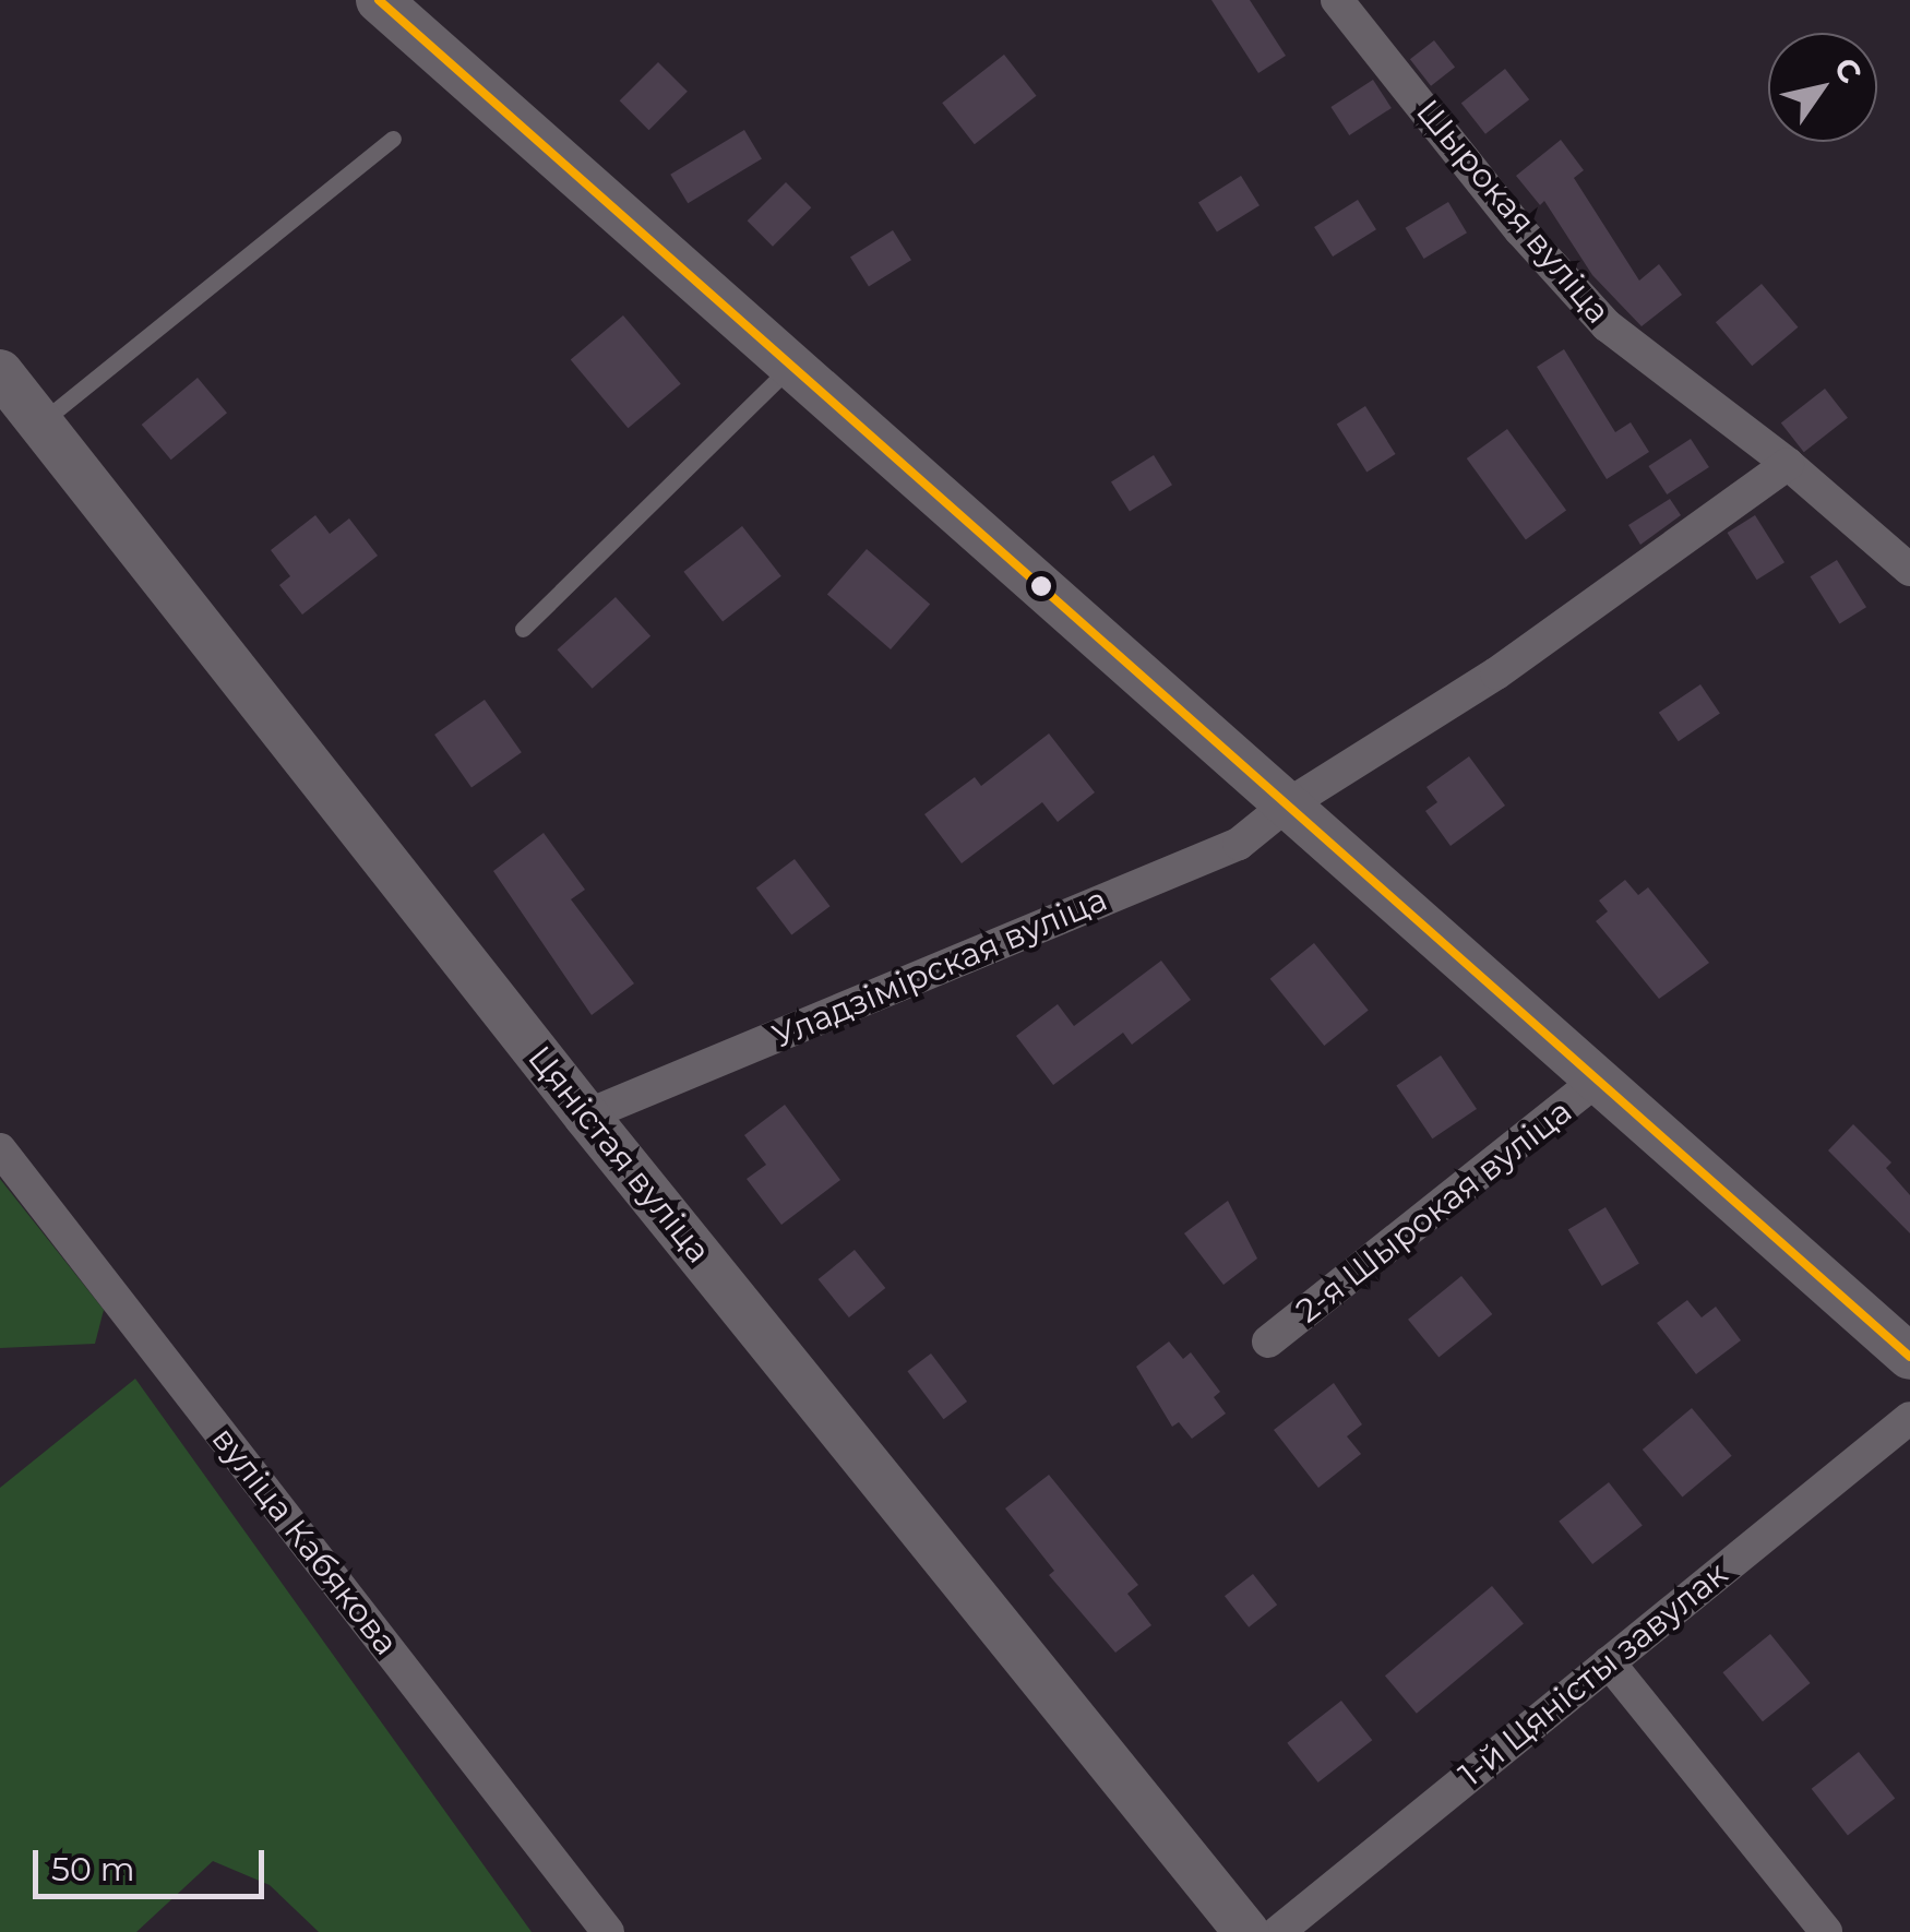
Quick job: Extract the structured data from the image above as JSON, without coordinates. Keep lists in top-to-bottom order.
{
  "streets": {
    "street": [
      "Шырокая вуліца",
      "Уладзімірская вуліца",
      "Цяністая вуліца",
      "2-я Шырокая вуліца",
      "вуліца Кабякова",
      "1-й Цяністы завулак"
    ]
  },
  "crossings": [
    ["Шырокая вуліца", "Уладзімірская вуліца"],
    ["Уладзімірская вуліца", "Цяністая вуліца"],
    ["Уладзімірская вуліца", "2-я Шырокая вуліца"]
  ],
  "scale_bar": "50 m",
  "north": "top right"
}
